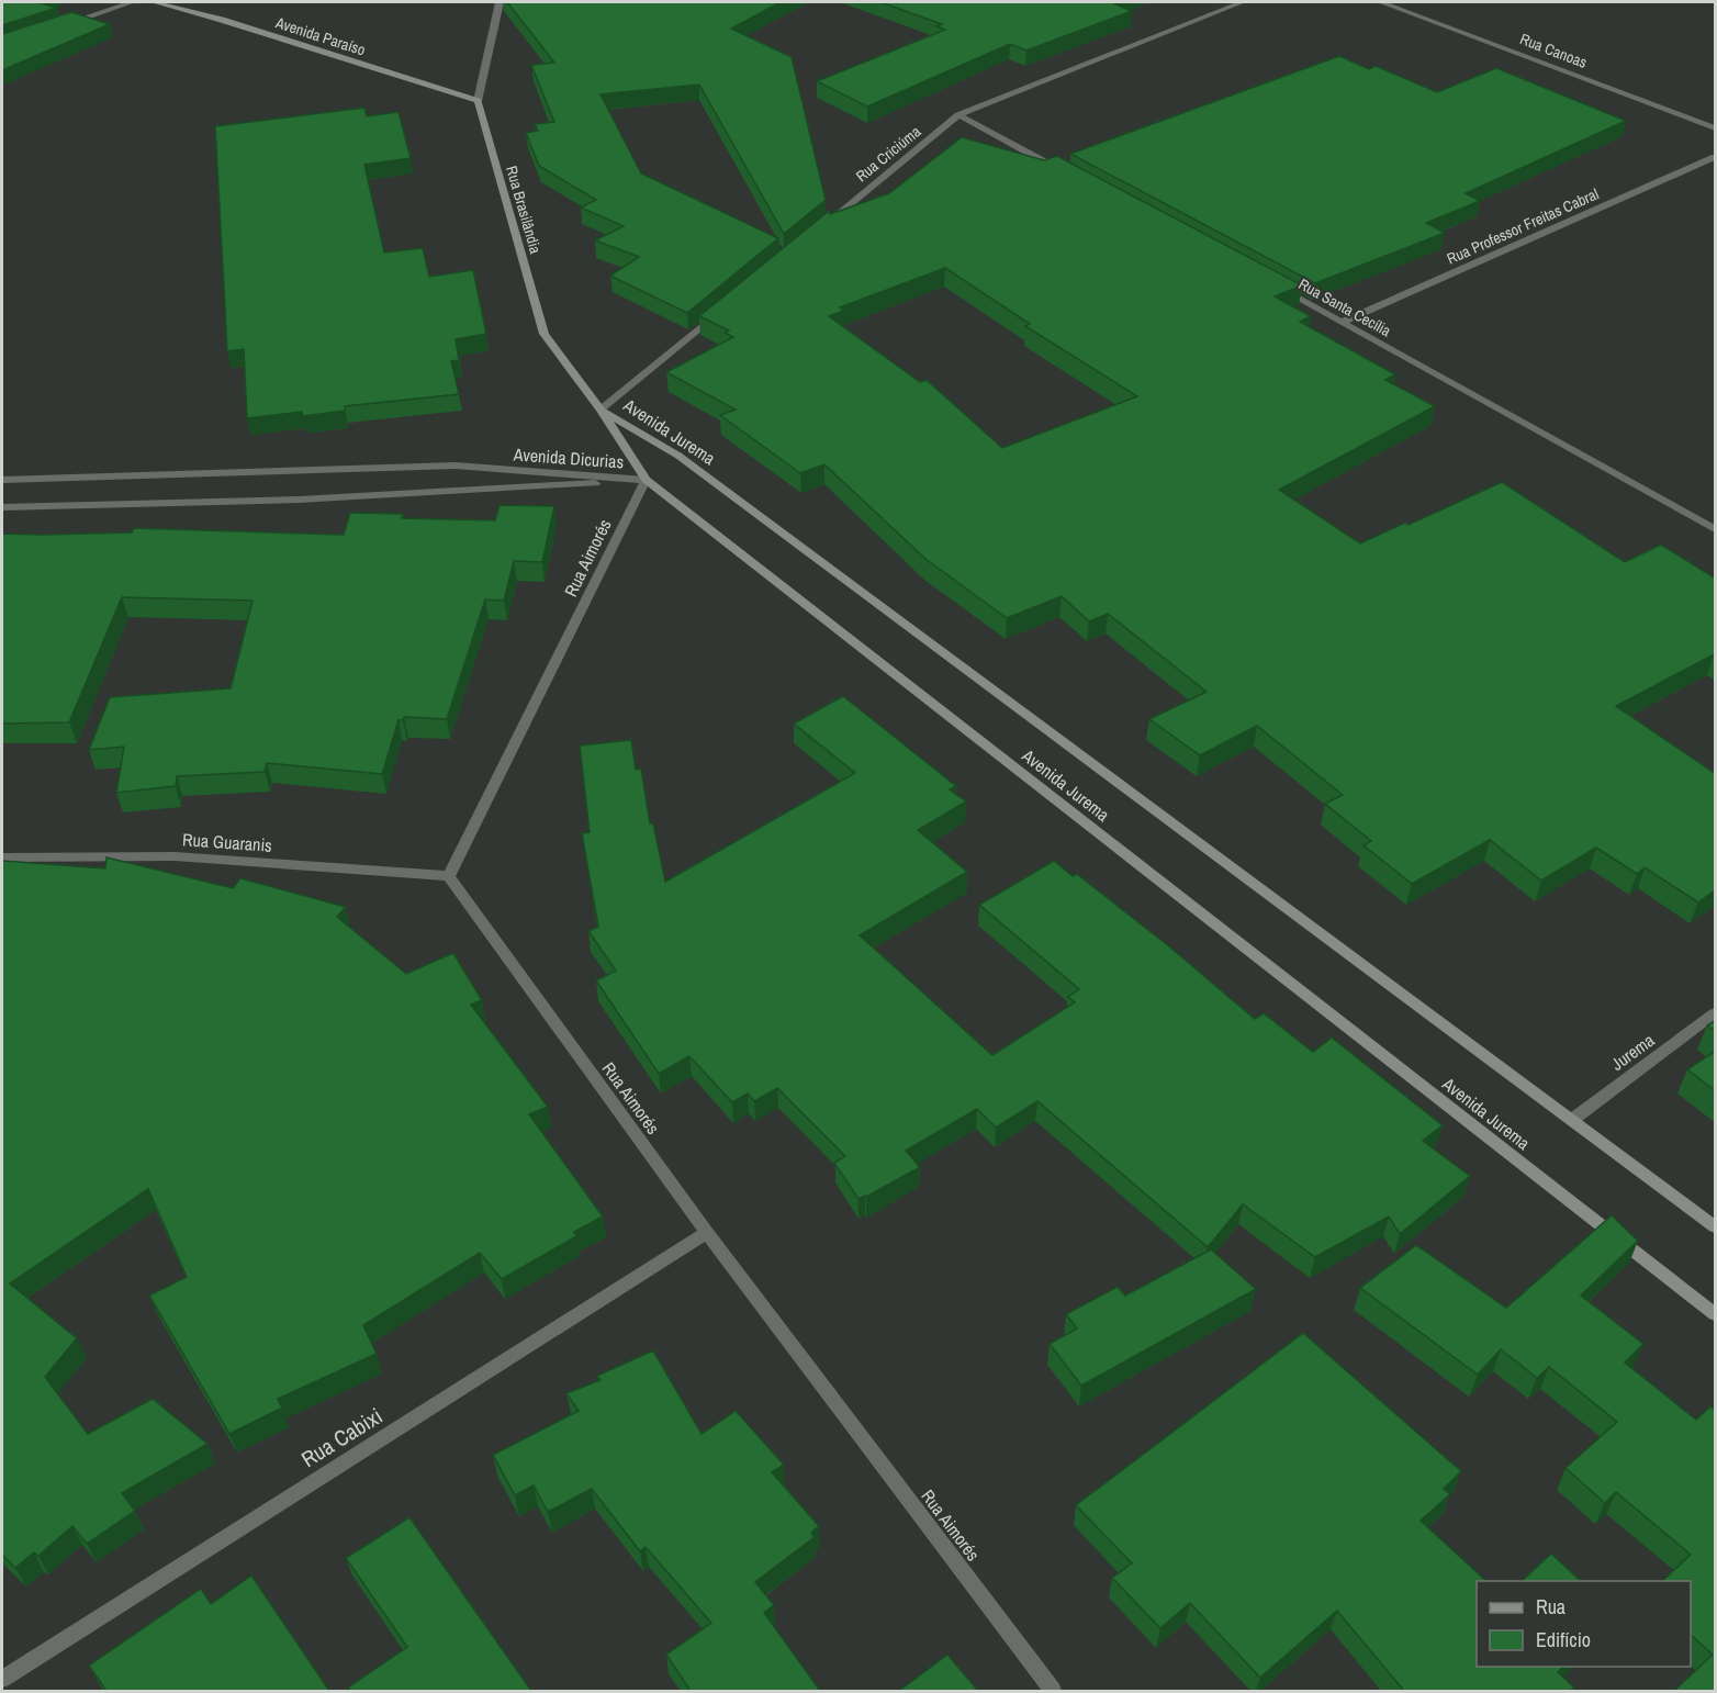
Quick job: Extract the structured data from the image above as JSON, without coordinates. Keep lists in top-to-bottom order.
{
  "streets": {
    "main road": ["Avenida Paraíso", "Rua Brasilândia", "Avenida Jurema"],
    "street": [
      "Rua Canoas",
      "Rua Criciúma",
      "Rua Professor Freitas Cabral",
      "Rua Santa Cecília",
      "Avenida Dicurias",
      "Rua Aimorés",
      "Rua Guaranis",
      "Jurema",
      "Rua Cabixi"
    ]
  },
  "crossings": [
    ["Avenida Paraíso", "Rua Brasilândia"],
    ["Rua Brasilândia", "Avenida Jurema"],
    ["Rua Professor Freitas Cabral", "Rua Santa Cecília"],
    ["Avenida Jurema", "Avenida Dicurias"],
    ["Avenida Jurema", "Rua Aimorés"],
    ["Avenida Jurema", "Jurema"],
    ["Avenida Dicurias", "Rua Aimorés"],
    ["Rua Aimorés", "Rua Guaranis"],
    ["Rua Aimorés", "Rua Cabixi"]
  ],
  "legend": ["Rua", "Edifício"]
}
